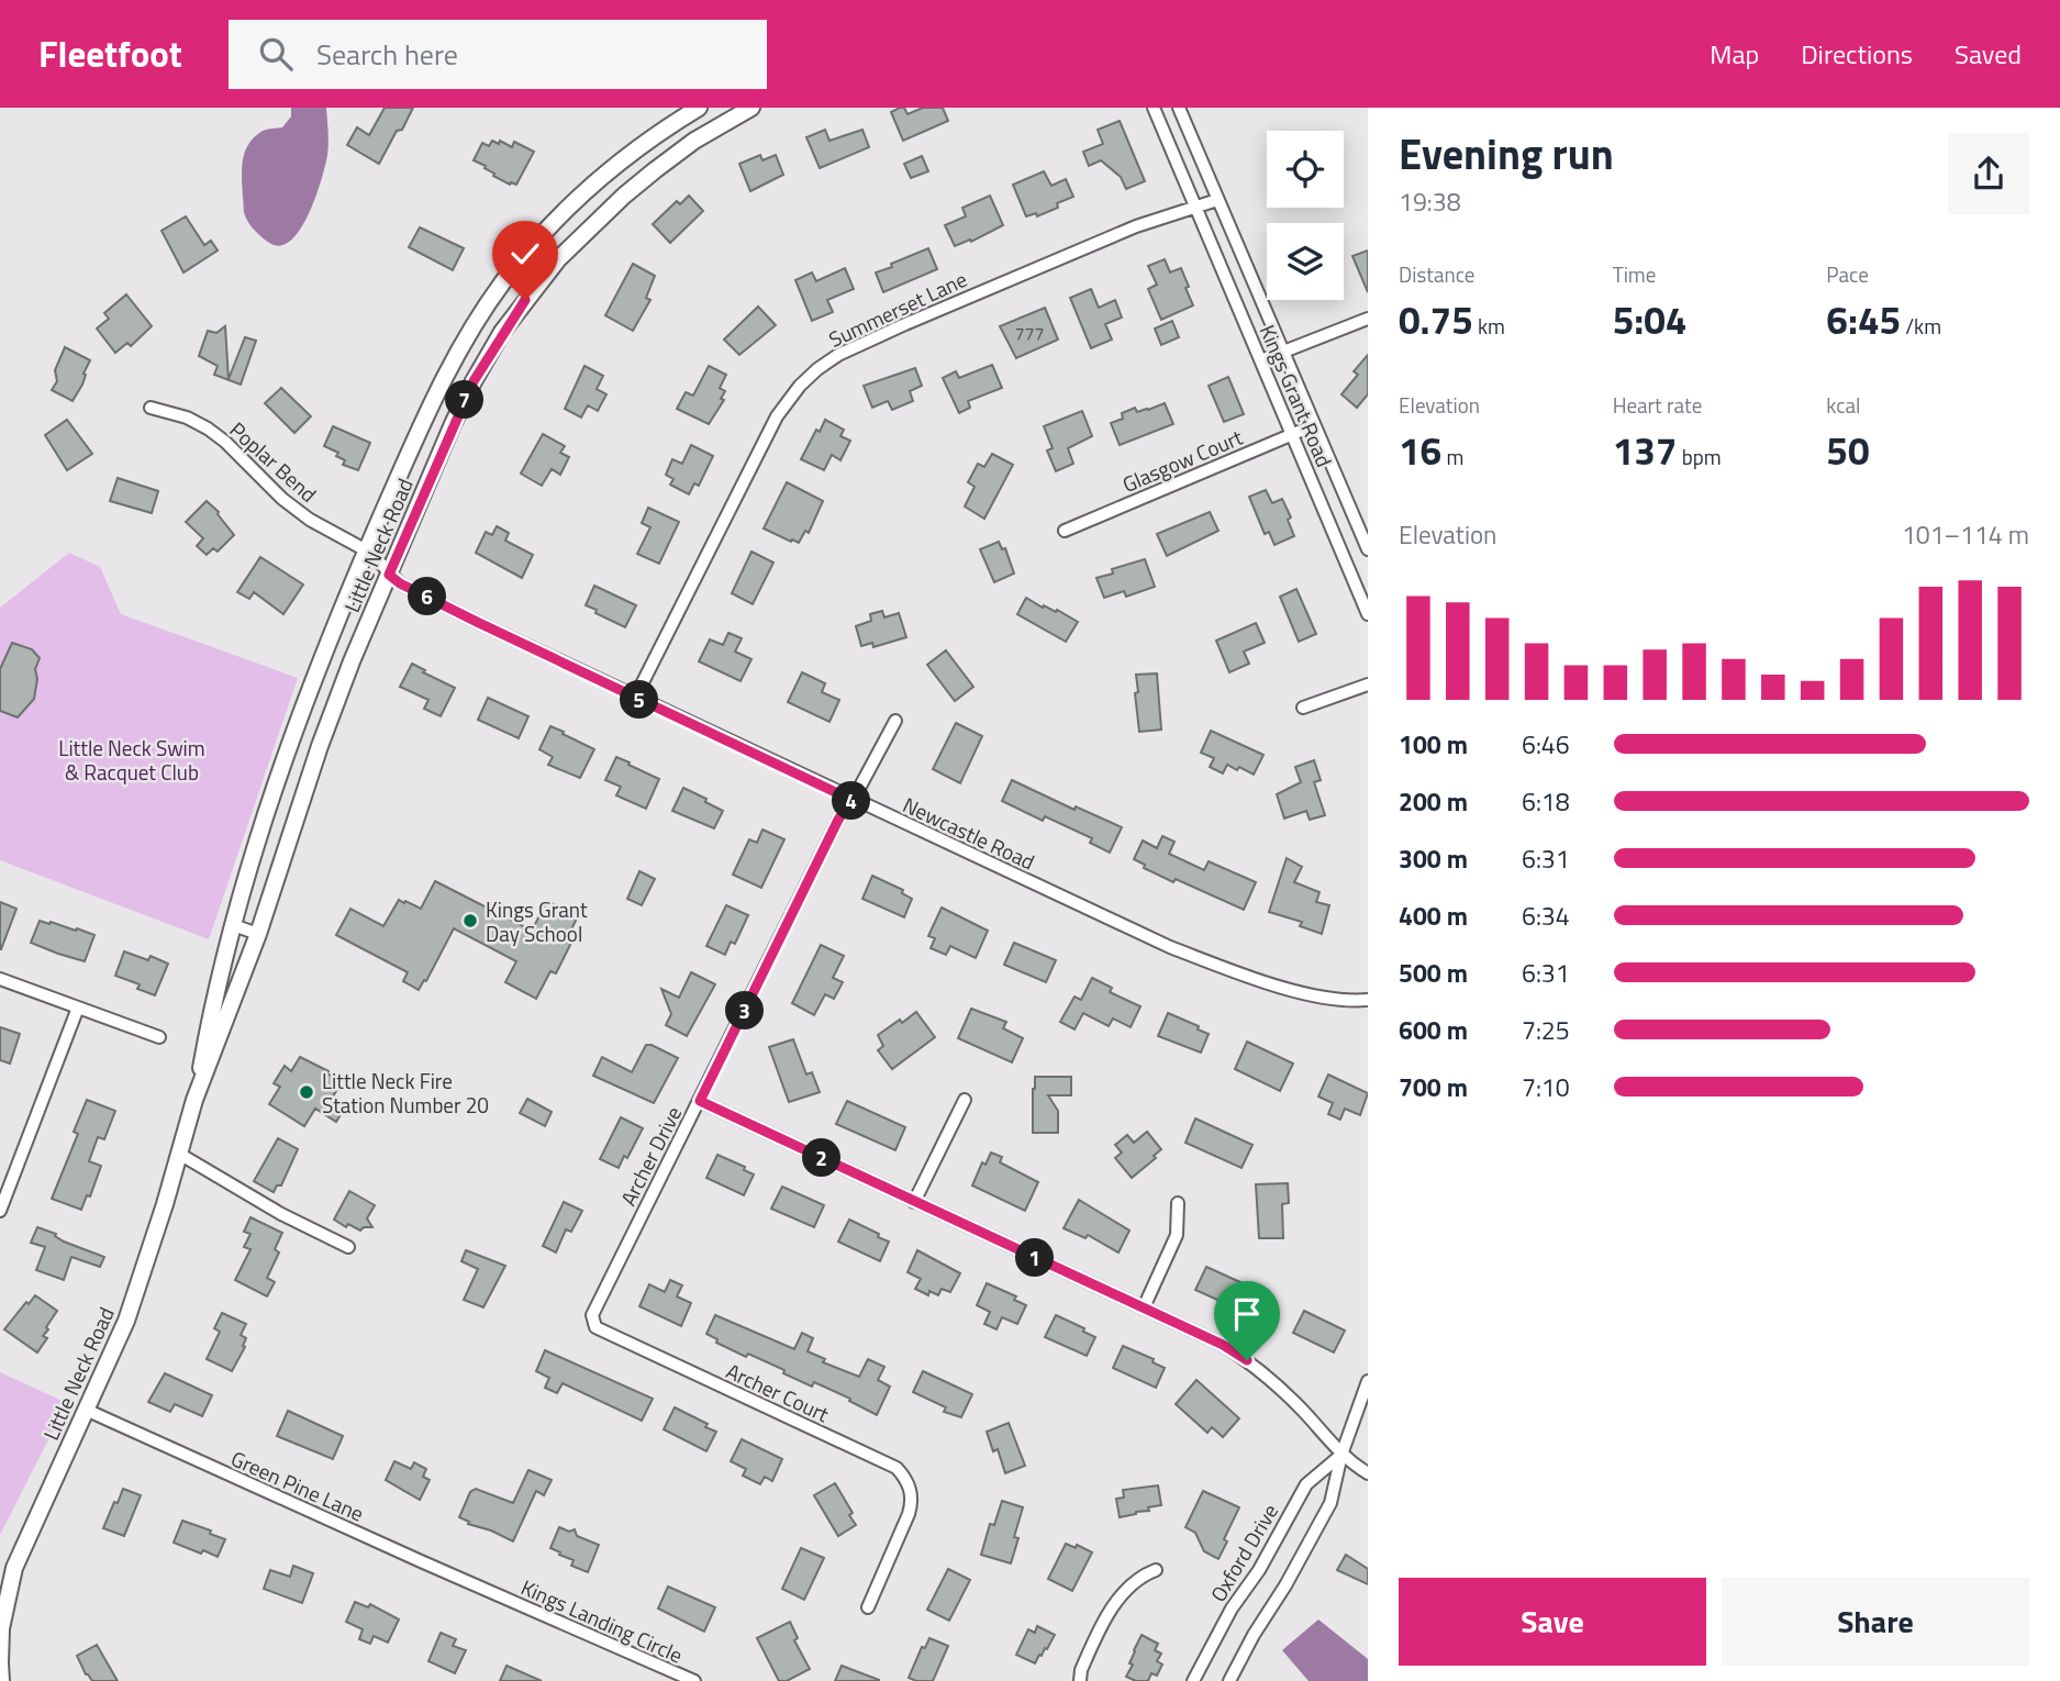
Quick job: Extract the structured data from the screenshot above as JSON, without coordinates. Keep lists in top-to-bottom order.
{
  "streets": {
    "street": [
      "Summerset Lane",
      "Kings Grant Road",
      "Glasgow Court",
      "Poplar Bend",
      "Little Neck Road",
      "Newcastle Road",
      "Archer Drive",
      "Archer Court",
      "Green Pine Lane",
      "Oxford Drive",
      "Kings Landing Circle"
    ]
  },
  "crossings": [
    ["Summerset Lane", "Kings Grant Road"],
    ["Summerset Lane", "Newcastle Road"],
    ["Kings Grant Road", "Glasgow Court"],
    ["Poplar Bend", "Little Neck Road"],
    ["Poplar Bend", "Newcastle Road"],
    ["Little Neck Road", "Newcastle Road"],
    ["Little Neck Road", "Green Pine Lane"],
    ["Newcastle Road", "Archer Drive"],
    ["Archer Drive", "Archer Court"],
    ["Green Pine Lane", "Kings Landing Circle"]
  ],
  "parks": ["Little Neck Swim & Racquet Club"],
  "places": ["Kings Grant Day School", "Little Neck Fire Station Number 20"],
  "house_numbers": ["777"],
  "page": {
    "header": "Fleetfoot",
    "search": "Search here",
    "nav": ["Map", "Directions", "Saved"],
    "heading": ["Evening run", "19:38"],
    "stats": [
      ["Distance", "0.75 km"],
      ["Time", "5:04"],
      ["Pace", "6:45 /km"],
      ["Elevation", "16 m"],
      ["Heart rate", "137 bpm"],
      ["kcal", "50"]
    ],
    "pins": [
      "7",
      "6",
      "5",
      "4",
      "3",
      "2",
      "1"
    ],
    "chart": ["Elevation", "101–114 m"],
    "list": [
      {
        "name": "100 m",
        "note": "6:46"
      },
      {
        "name": "200 m",
        "note": "6:18"
      },
      {
        "name": "300 m",
        "note": "6:31"
      },
      {
        "name": "400 m",
        "note": "6:34"
      },
      {
        "name": "500 m",
        "note": "6:31"
      },
      {
        "name": "600 m",
        "note": "7:25"
      },
      {
        "name": "700 m",
        "note": "7:10"
      }
    ],
    "buttons": ["Save", "Share"]
  }
}
